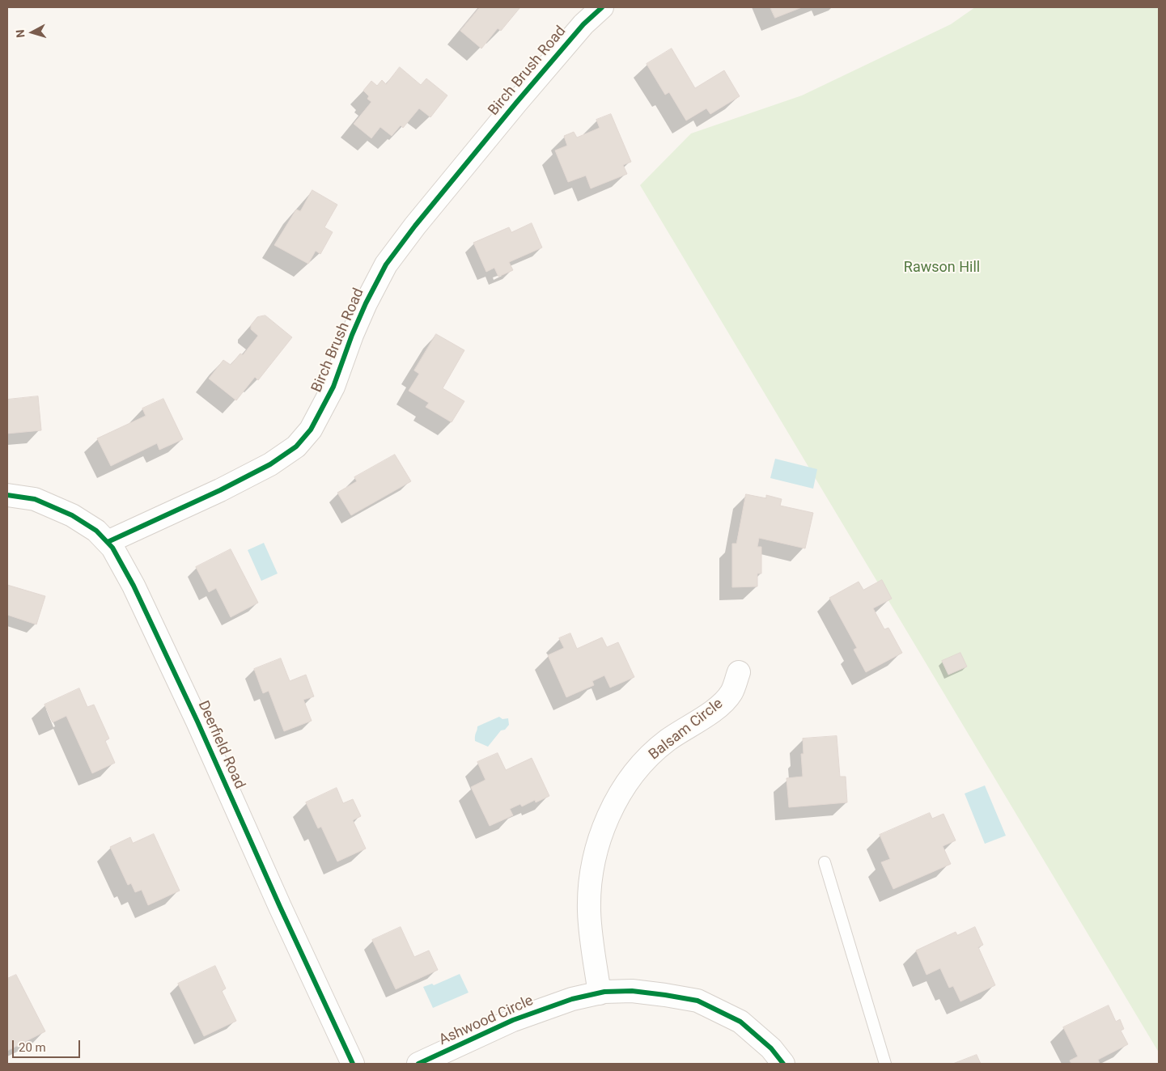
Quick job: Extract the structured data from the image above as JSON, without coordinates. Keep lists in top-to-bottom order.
{
  "streets": {
    "street": [
      "Birch Brush Road",
      "Balsam Circle",
      "Deerfield Road",
      "Ashwood Circle"
    ]
  },
  "crossings": [
    ["Birch Brush Road", "Deerfield Road"],
    ["Balsam Circle", "Ashwood Circle"]
  ],
  "parks": ["Rawson Hill"],
  "scale_bar": "20 m",
  "north": "left"
}
